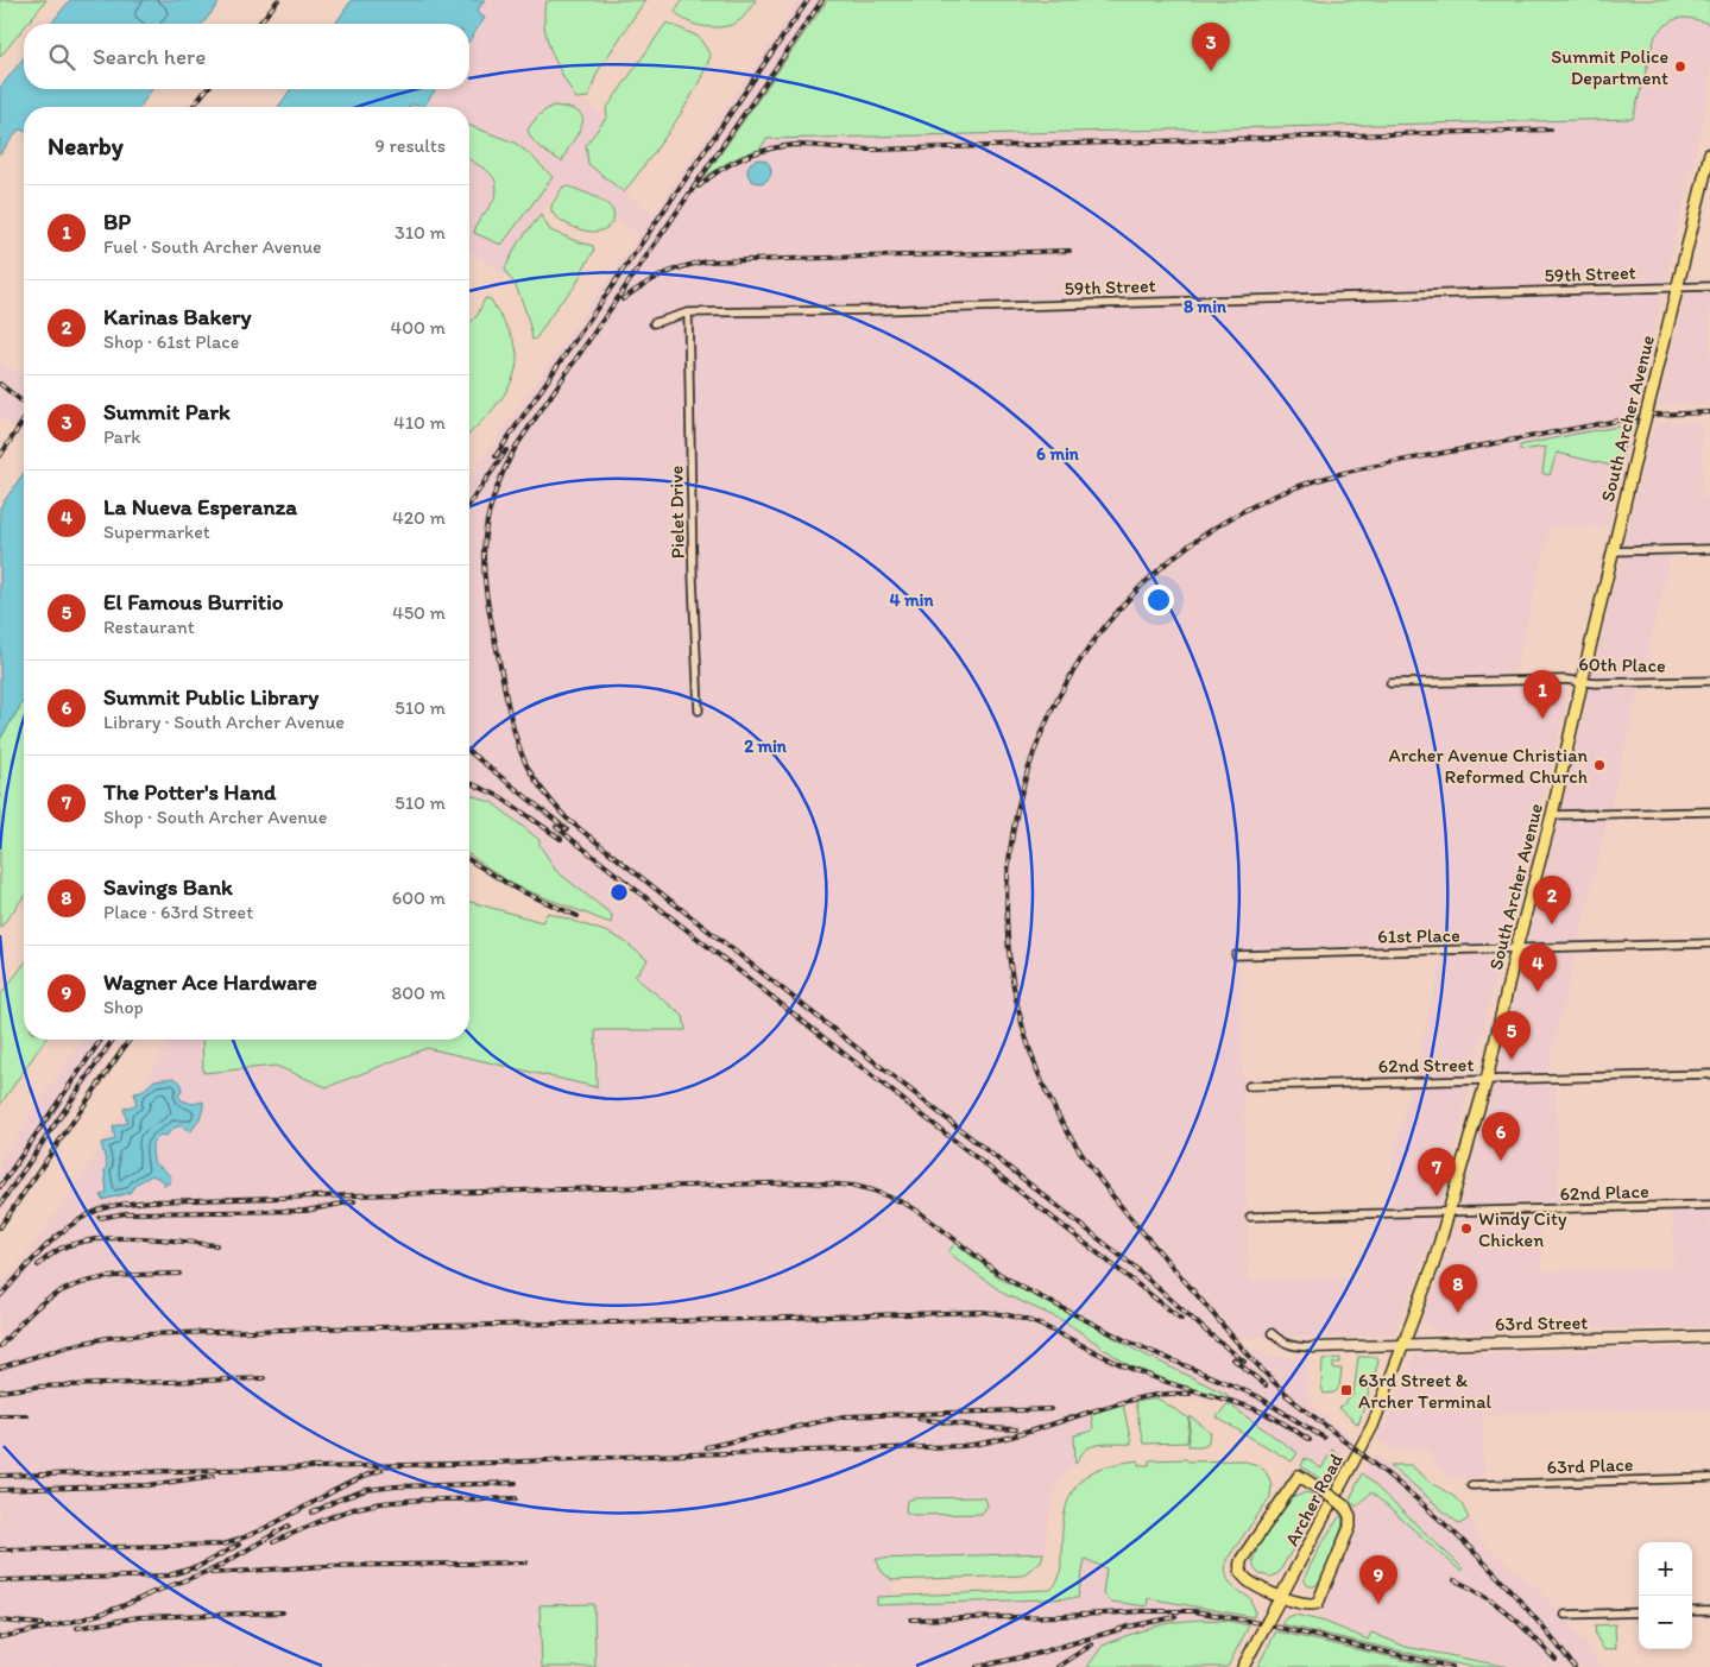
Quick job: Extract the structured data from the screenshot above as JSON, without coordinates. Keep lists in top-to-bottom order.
{
  "streets": {
    "main road": ["South Archer Avenue", "63rd Street", "Archer Road"],
    "street": [
      "59th Street",
      "Pielet Drive",
      "60th Place",
      "61st Place",
      "62nd Street",
      "62nd Place",
      "63rd Place"
    ]
  },
  "crossings": [
    ["59th Street", "South Archer Avenue"],
    ["59th Street", "Pielet Drive"],
    ["South Archer Avenue", "60th Place"],
    ["South Archer Avenue", "61st Place"],
    ["South Archer Avenue", "62nd Street"],
    ["South Archer Avenue", "62nd Place"],
    ["South Archer Avenue", "63rd Street"],
    ["South Archer Avenue", "Archer Road"],
    ["63rd Street", "Archer Road"]
  ],
  "places": {
    "other": ["Summit Police Department", "Archer Avenue Christian Reformed Church", "Windy City Chicken"],
    "transit": ["63rd Street & Archer Terminal"]
  },
  "page": {
    "pins": [
      "3",
      "1",
      "2",
      "4",
      "5",
      "6",
      "7",
      "8",
      "9"
    ],
    "search": "Search here",
    "heading": ["Nearby", "9 results"],
    "list": [
      {
        "mark": "1",
        "name": "BP",
        "note": "Fuel · South Archer Avenue",
        "value": "310 m"
      },
      {
        "mark": "2",
        "name": "Karinas Bakery",
        "note": "Shop · 61st Place",
        "value": "400 m"
      },
      {
        "mark": "3",
        "name": "Summit Park",
        "note": "Park",
        "value": "410 m"
      },
      {
        "mark": "4",
        "name": "La Nueva Esperanza",
        "note": "Supermarket",
        "value": "420 m"
      },
      {
        "mark": "5",
        "name": "El Famous Burritio",
        "note": "Restaurant",
        "value": "450 m"
      },
      {
        "mark": "6",
        "name": "Summit Public Library",
        "note": "Library · South Archer Avenue",
        "value": "510 m"
      },
      {
        "mark": "7",
        "name": "The Potter's Hand",
        "note": "Shop · South Archer Avenue",
        "value": "510 m"
      },
      {
        "mark": "8",
        "name": "Savings Bank",
        "note": "Place · 63rd Street",
        "value": "600 m"
      },
      {
        "mark": "9",
        "name": "Wagner Ace Hardware",
        "note": "Shop",
        "value": "800 m"
      }
    ],
    "map_buttons": ["+", "−"]
  },
  "rings": [
    "8 min",
    "6 min",
    "4 min",
    "2 min"
  ]
}
